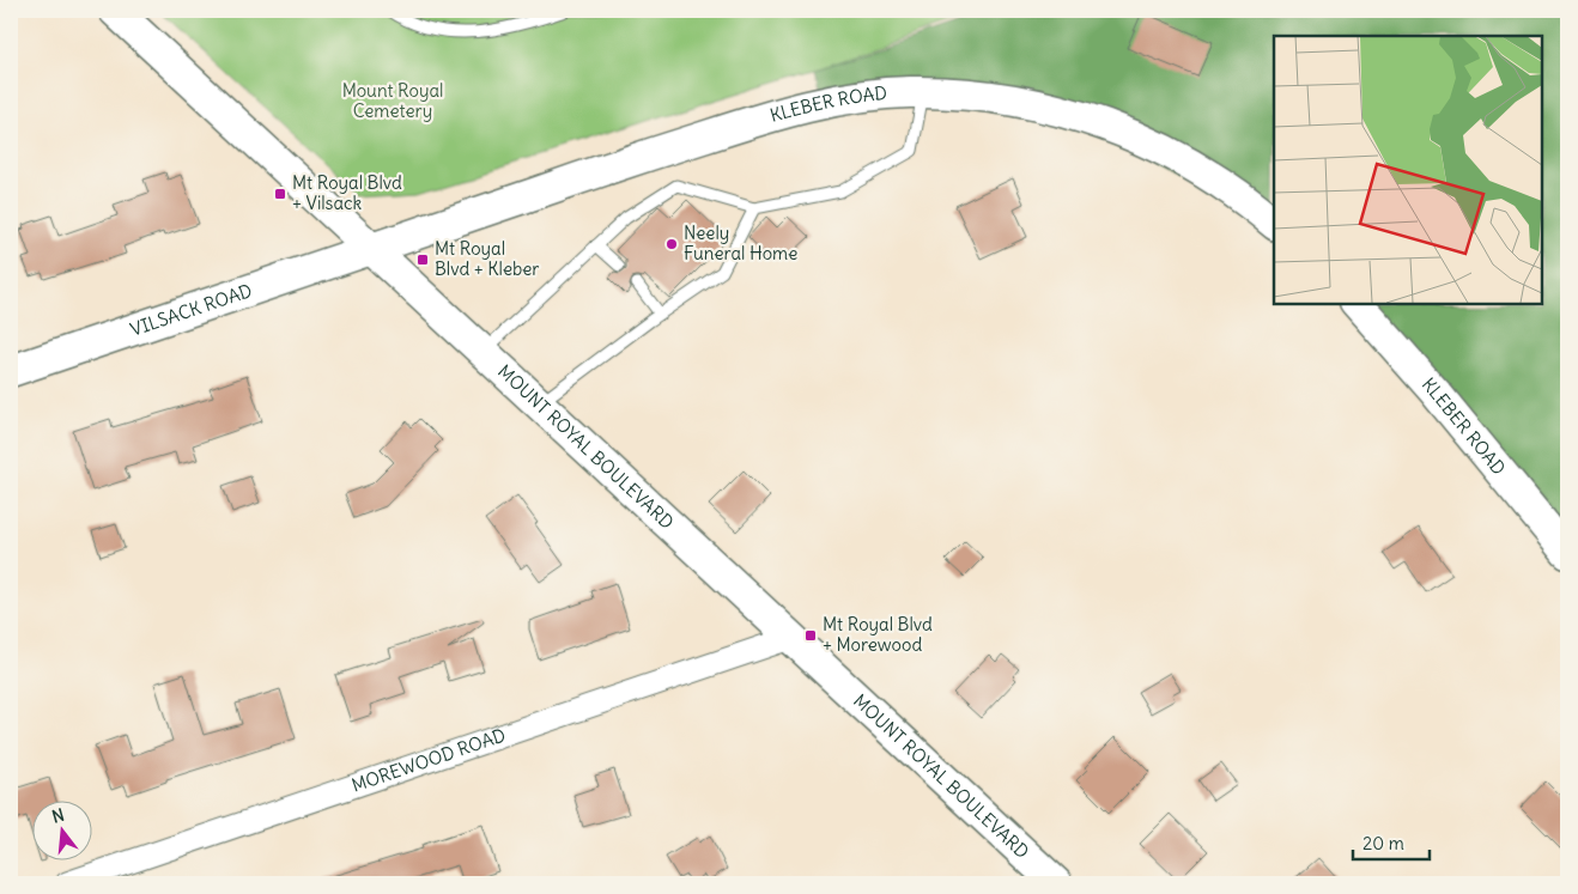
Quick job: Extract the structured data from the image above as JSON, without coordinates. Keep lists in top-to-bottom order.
{
  "streets": {
    "street": [
      "KLEBER ROAD",
      "VILSACK ROAD",
      "MOUNT ROYAL BOULEVARD",
      "MOREWOOD ROAD"
    ]
  },
  "crossings": [
    ["KLEBER ROAD", "VILSACK ROAD"],
    ["KLEBER ROAD", "MOUNT ROYAL BOULEVARD"],
    ["VILSACK ROAD", "MOUNT ROYAL BOULEVARD"],
    ["MOUNT ROYAL BOULEVARD", "MOREWOOD ROAD"]
  ],
  "parks": ["Mount Royal Cemetery"],
  "places": {
    "transit": ["Mt Royal Blvd + Vilsack", "Mt Royal Blvd + Kleber", "Mt Royal Blvd + Morewood"],
    "other": ["Neely Funeral Home"]
  },
  "scale_bar": "20 m",
  "north": "top"
}
